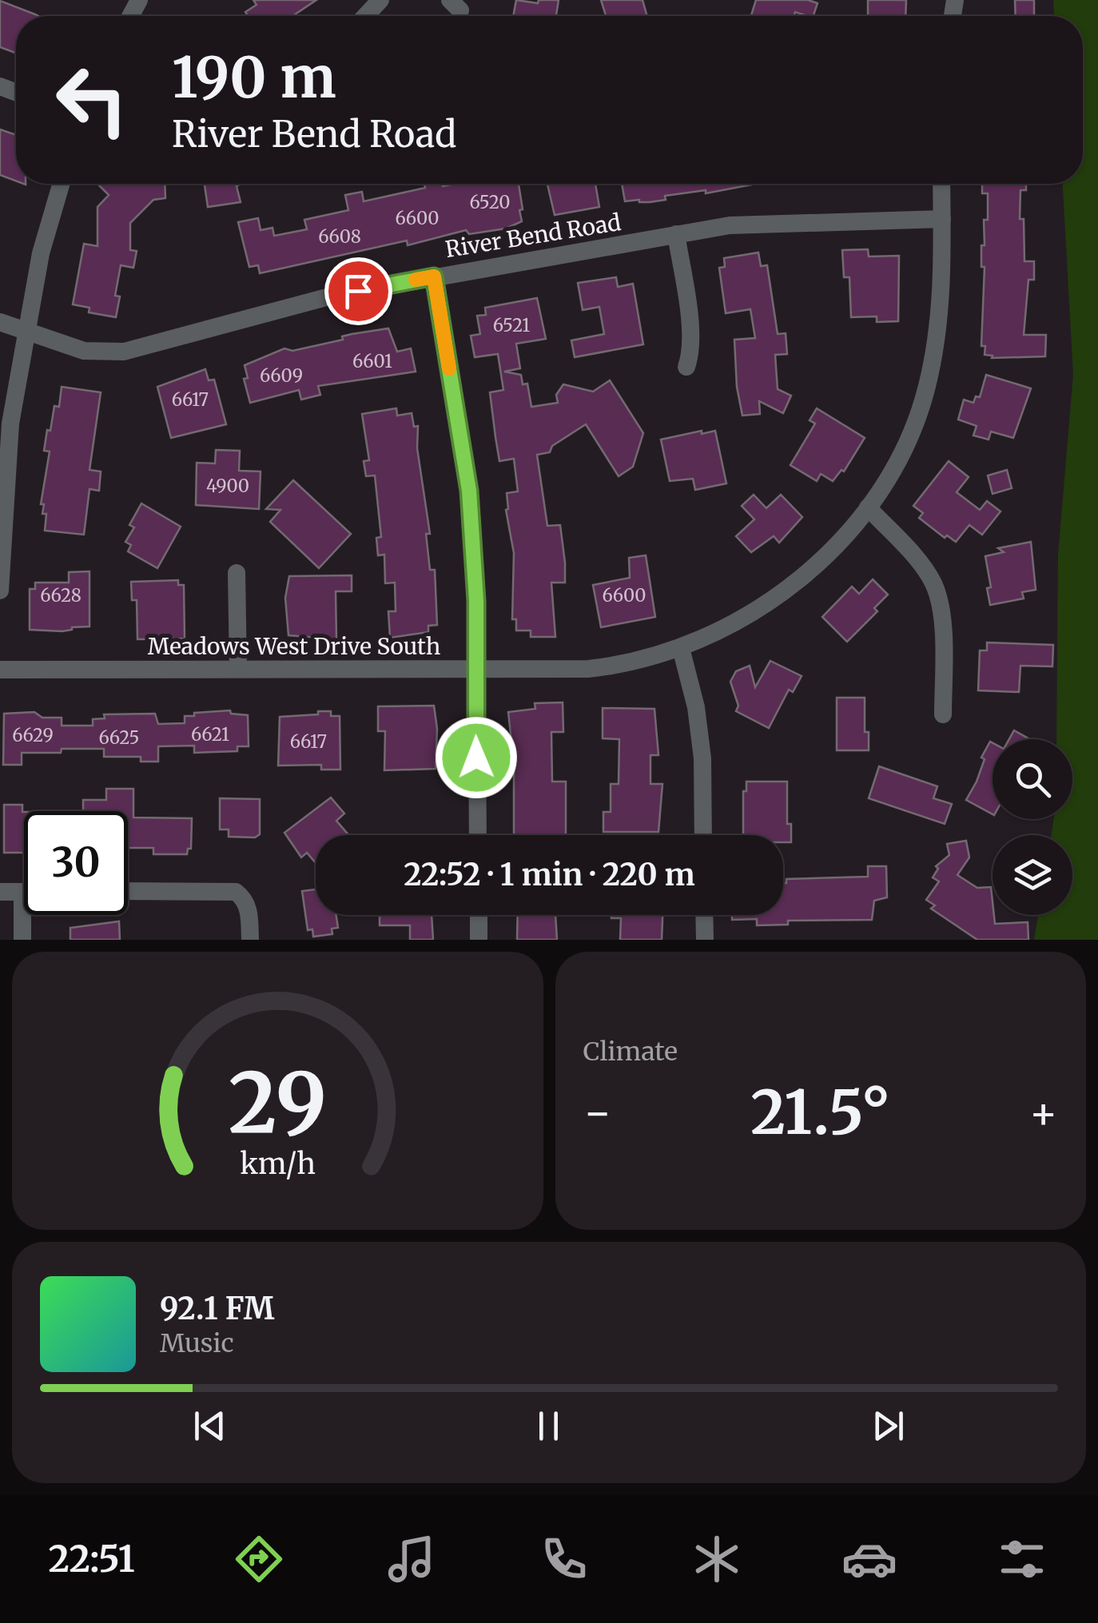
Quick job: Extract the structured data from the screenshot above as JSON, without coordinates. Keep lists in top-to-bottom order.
{
  "streets": {
    "street": ["River Bend Road", "Meadows West Drive South"]
  },
  "crossings": [
    ["River Bend Road", "Meadows West Drive South"]
  ],
  "house_numbers": [
    "6520",
    "6600",
    "6608",
    "6521",
    "6601",
    "6609",
    "6617",
    "4900",
    "6628",
    "6600",
    "6621",
    "6629",
    "6625",
    "6617"
  ],
  "page": {
    "turn": ["190 m", "River Bend Road"],
    "limit": "30",
    "trip": "22:52 · 1 min · 220 m",
    "tile": "Climate",
    "heat": ["−", "21.5°", "+"],
    "song": ["92.1 FM", "Music"],
    "tabs": "22:51",
    "gauge": ["29", "km/h"]
  }
}
